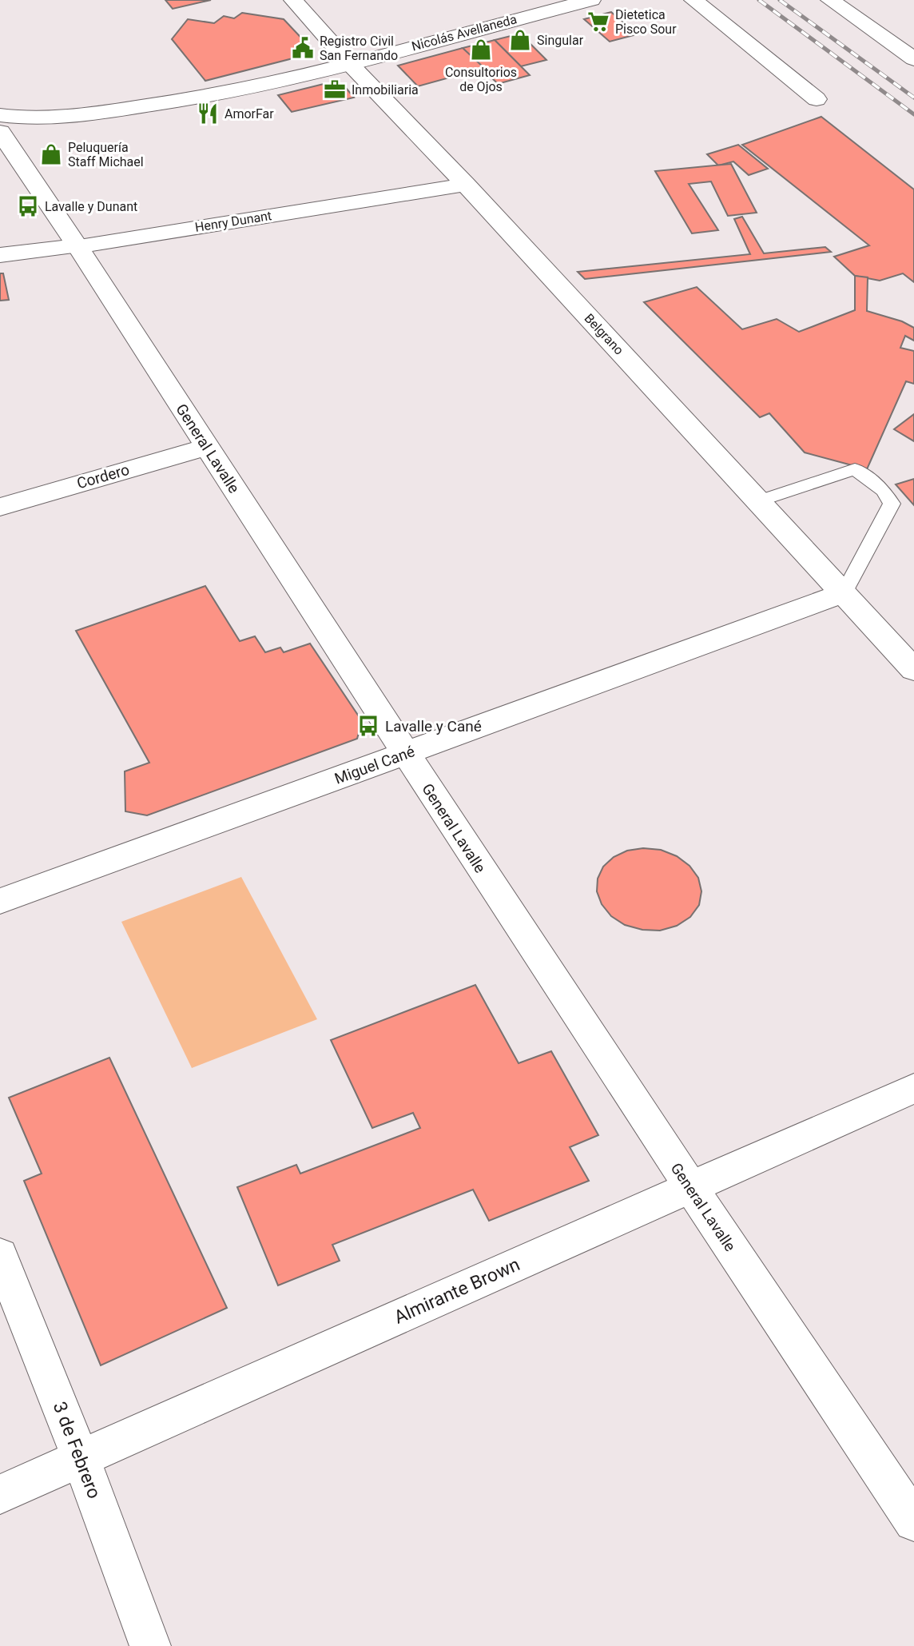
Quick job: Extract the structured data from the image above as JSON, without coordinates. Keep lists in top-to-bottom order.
{
  "streets": {
    "street": [
      "Nicolás Avellaneda",
      "Henry Dunant",
      "Belgrano",
      "General Lavalle",
      "Cordero",
      "Miguel Cané",
      "Almirante Brown",
      "3 de Febrero"
    ]
  },
  "crossings": [
    ["Nicolás Avellaneda", "Belgrano"],
    ["Henry Dunant", "Belgrano"],
    ["Henry Dunant", "General Lavalle"],
    ["Belgrano", "Miguel Cané"],
    ["General Lavalle", "Cordero"],
    ["General Lavalle", "Miguel Cané"],
    ["General Lavalle", "Almirante Brown"],
    ["Almirante Brown", "3 de Febrero"]
  ],
  "places": {
    "supermarket": ["Dietetica Pisco Sour"],
    "shop": ["Singular", "Consultorios de Ojos", "Peluquería Staff Michael"],
    "public building": ["Registro Civil San Fernando"],
    "office": ["Inmobiliaria"],
    "restaurant": ["AmorFar"],
    "bus stop": ["Lavalle y Dunant", "Lavalle y Cané"]
  }
}
